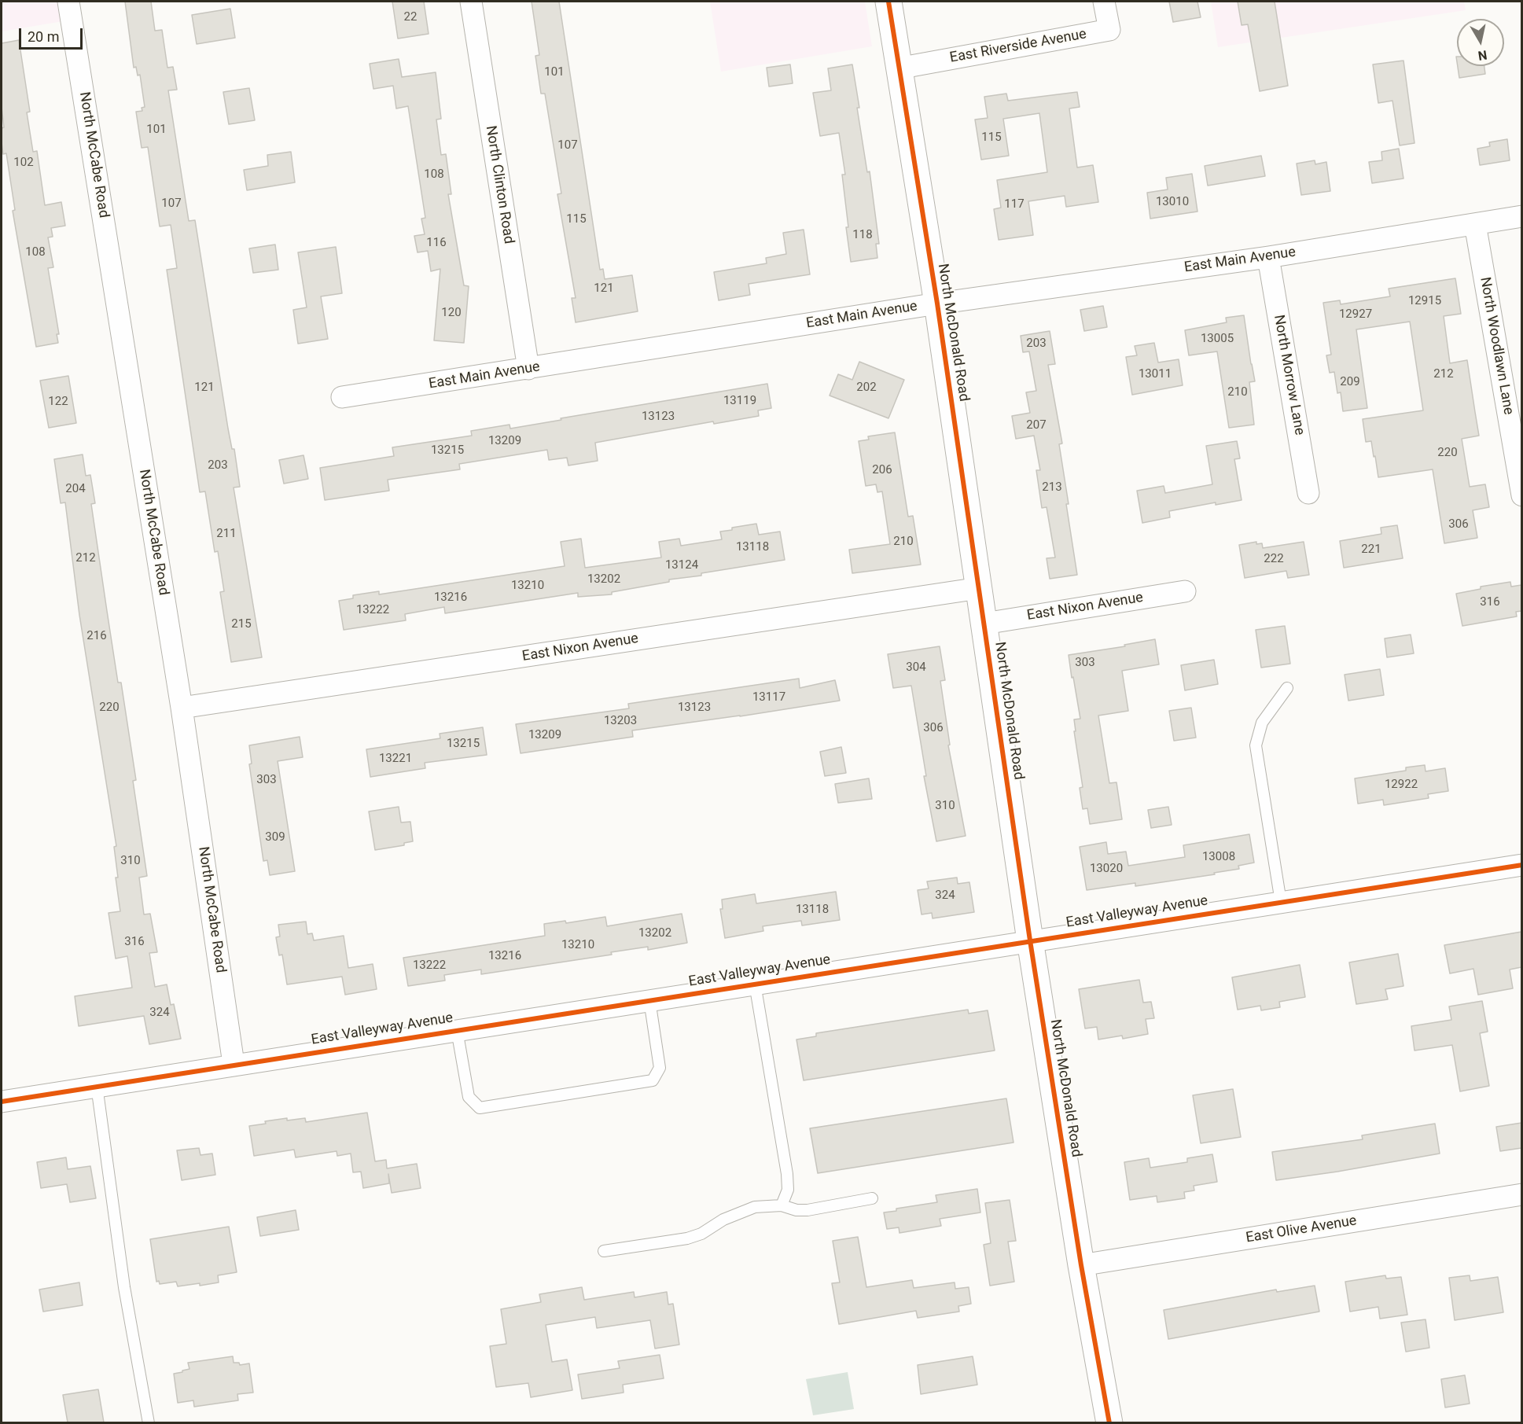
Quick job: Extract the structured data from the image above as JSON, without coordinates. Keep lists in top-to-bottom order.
{
  "streets": {
    "street": [
      "East Riverside Avenue",
      "North McCabe Road",
      "North Clinton Road",
      "East Main Avenue",
      "North McDonald Road",
      "North Woodlawn Lane",
      "North Morrow Lane",
      "East Nixon Avenue",
      "East Valleyway Avenue",
      "East Olive Avenue"
    ]
  },
  "crossings": [
    ["East Riverside Avenue", "North McDonald Road"],
    ["North McCabe Road", "East Nixon Avenue"],
    ["North McCabe Road", "East Valleyway Avenue"],
    ["North Clinton Road", "East Main Avenue"],
    ["East Main Avenue", "North McDonald Road"],
    ["East Main Avenue", "North Woodlawn Lane"],
    ["East Main Avenue", "North Morrow Lane"],
    ["North McDonald Road", "East Nixon Avenue"],
    ["North McDonald Road", "East Valleyway Avenue"],
    ["North McDonald Road", "East Olive Avenue"]
  ],
  "house_numbers": [
    "22",
    "101",
    "101",
    "115",
    "107",
    "102",
    "108",
    "13010",
    "107",
    "117",
    "115",
    "118",
    "116",
    "108",
    "121",
    "12915",
    "120",
    "12927",
    "13005",
    "203",
    "13011",
    "212",
    "209",
    "121",
    "202",
    "210",
    "13119",
    "122",
    "13123",
    "207",
    "13209",
    "13215",
    "220",
    "203",
    "206",
    "213",
    "204",
    "306",
    "211",
    "210",
    "13118",
    "221",
    "212",
    "222",
    "13124",
    "13202",
    "13210",
    "13216",
    "316",
    "13222",
    "215",
    "216",
    "303",
    "304",
    "13117",
    "220",
    "13123",
    "13203",
    "306",
    "13209",
    "13215",
    "13221",
    "303",
    "12922",
    "310",
    "309",
    "13008",
    "310",
    "13020",
    "324",
    "13118",
    "13202",
    "316",
    "13210",
    "13216",
    "13222",
    "324"
  ],
  "scale_bar": "20 m",
  "north": "bottom"
}
